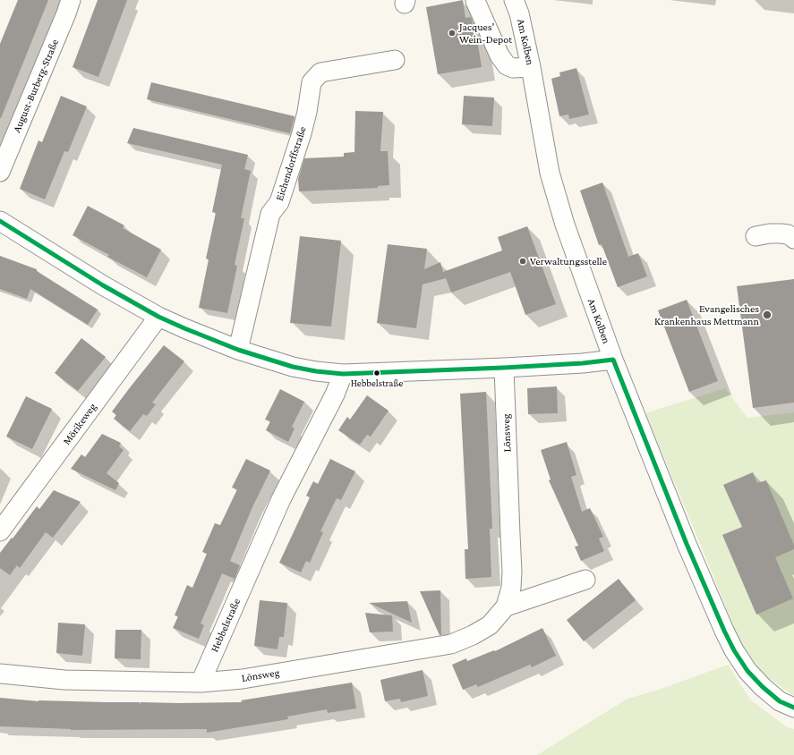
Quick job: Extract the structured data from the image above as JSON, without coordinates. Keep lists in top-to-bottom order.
{
  "streets": {
    "street": [
      "Am Kolben",
      "August-Burberg-Straße",
      "Eichendorffstraße",
      "Mörikeweg",
      "Lönsweg",
      "Hebbelstraße"
    ]
  },
  "crossings": [
    ["Lönsweg", "Hebbelstraße"]
  ],
  "places": [
    "Jacques’ Wein-Depot",
    "Verwaltungsstelle",
    "Evangelisches Krankenhaus Mettmann",
    "Hebbelstraße"
  ]
}
